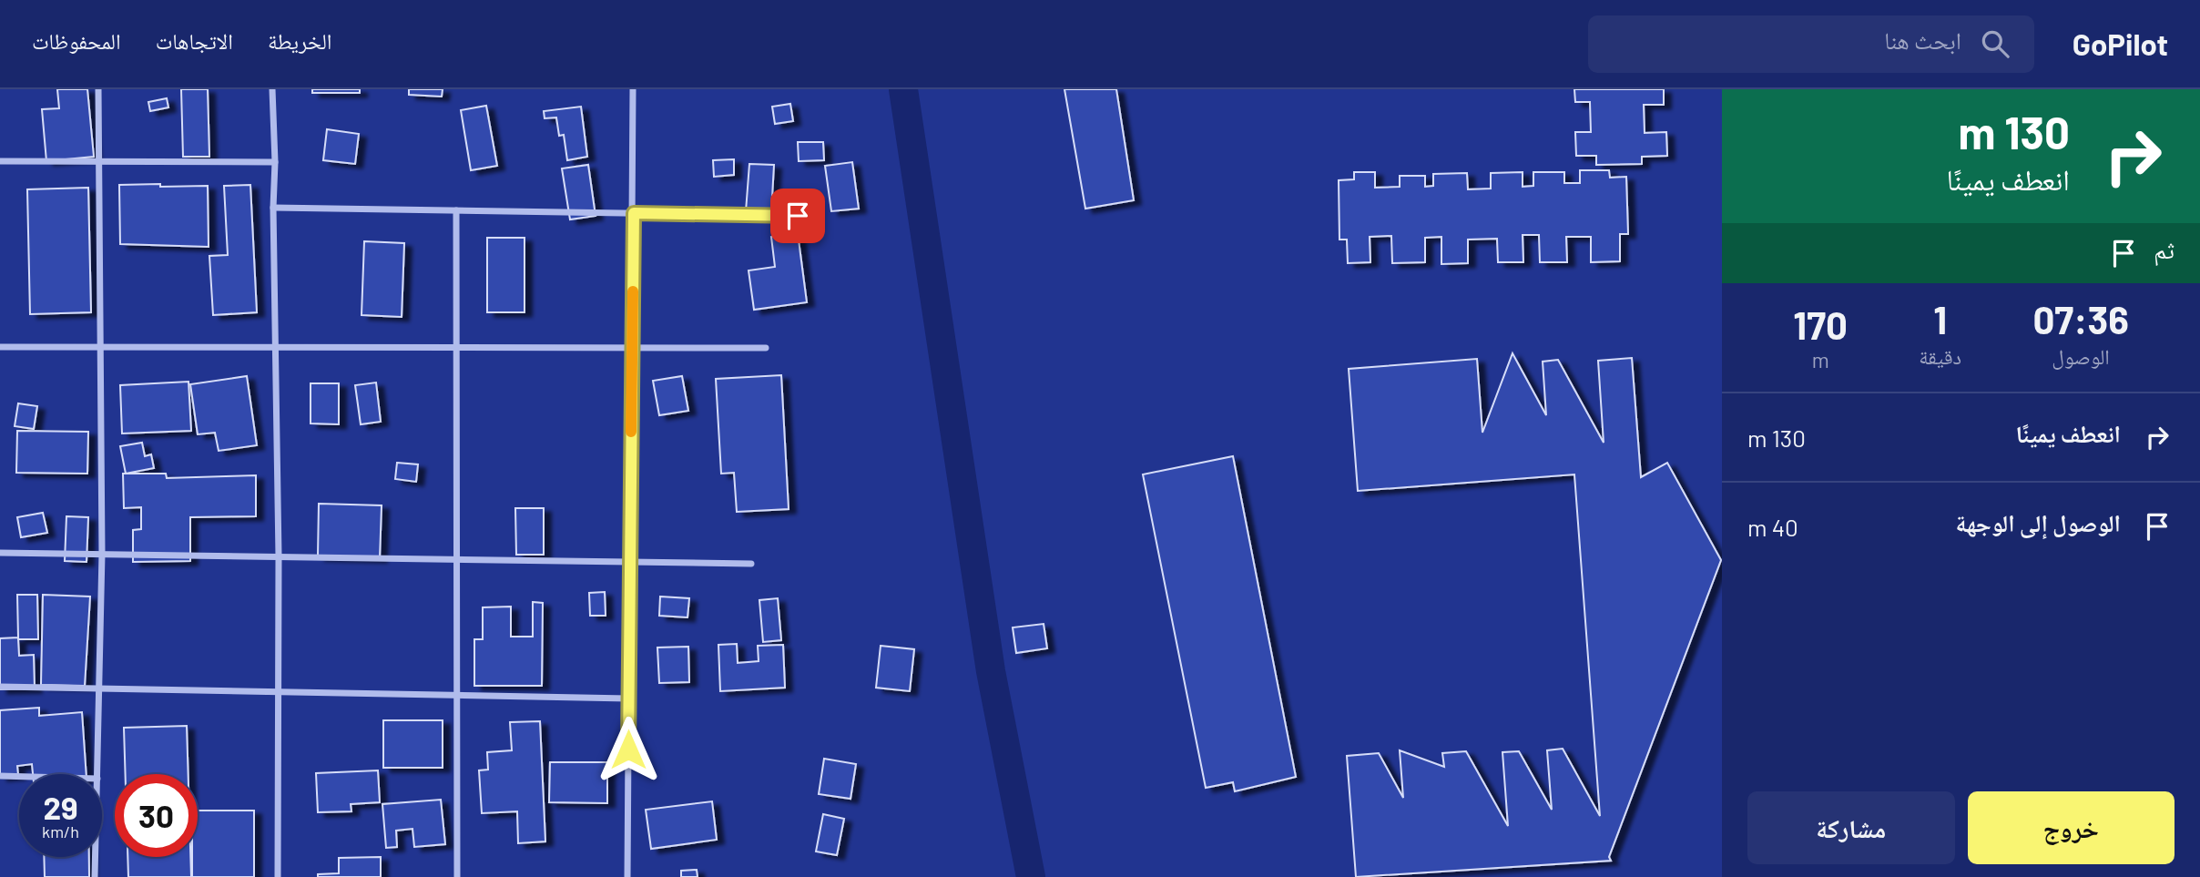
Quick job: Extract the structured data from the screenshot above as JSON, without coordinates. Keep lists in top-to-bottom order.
{
  "page": {
    "header": "GoPilot",
    "search": "ابحث هنا",
    "nav": ["الخريطة", "الاتجاهات", "المحفوظات"],
    "turn": ["130 m", "انعطف يمينًا"],
    "then": "ثم",
    "eta": [
      "07:36",
      "الوصول",
      "1",
      "دقيقة",
      "170",
      "m"
    ],
    "list": [
      {
        "name": "انعطف يمينًا",
        "value": "130 m"
      },
      {
        "name": "الوصول إلى الوجهة",
        "value": "40 m"
      }
    ],
    "speed": "29 km/h",
    "limit": "30",
    "buttons": ["خروج", "مشاركة"]
  }
}
